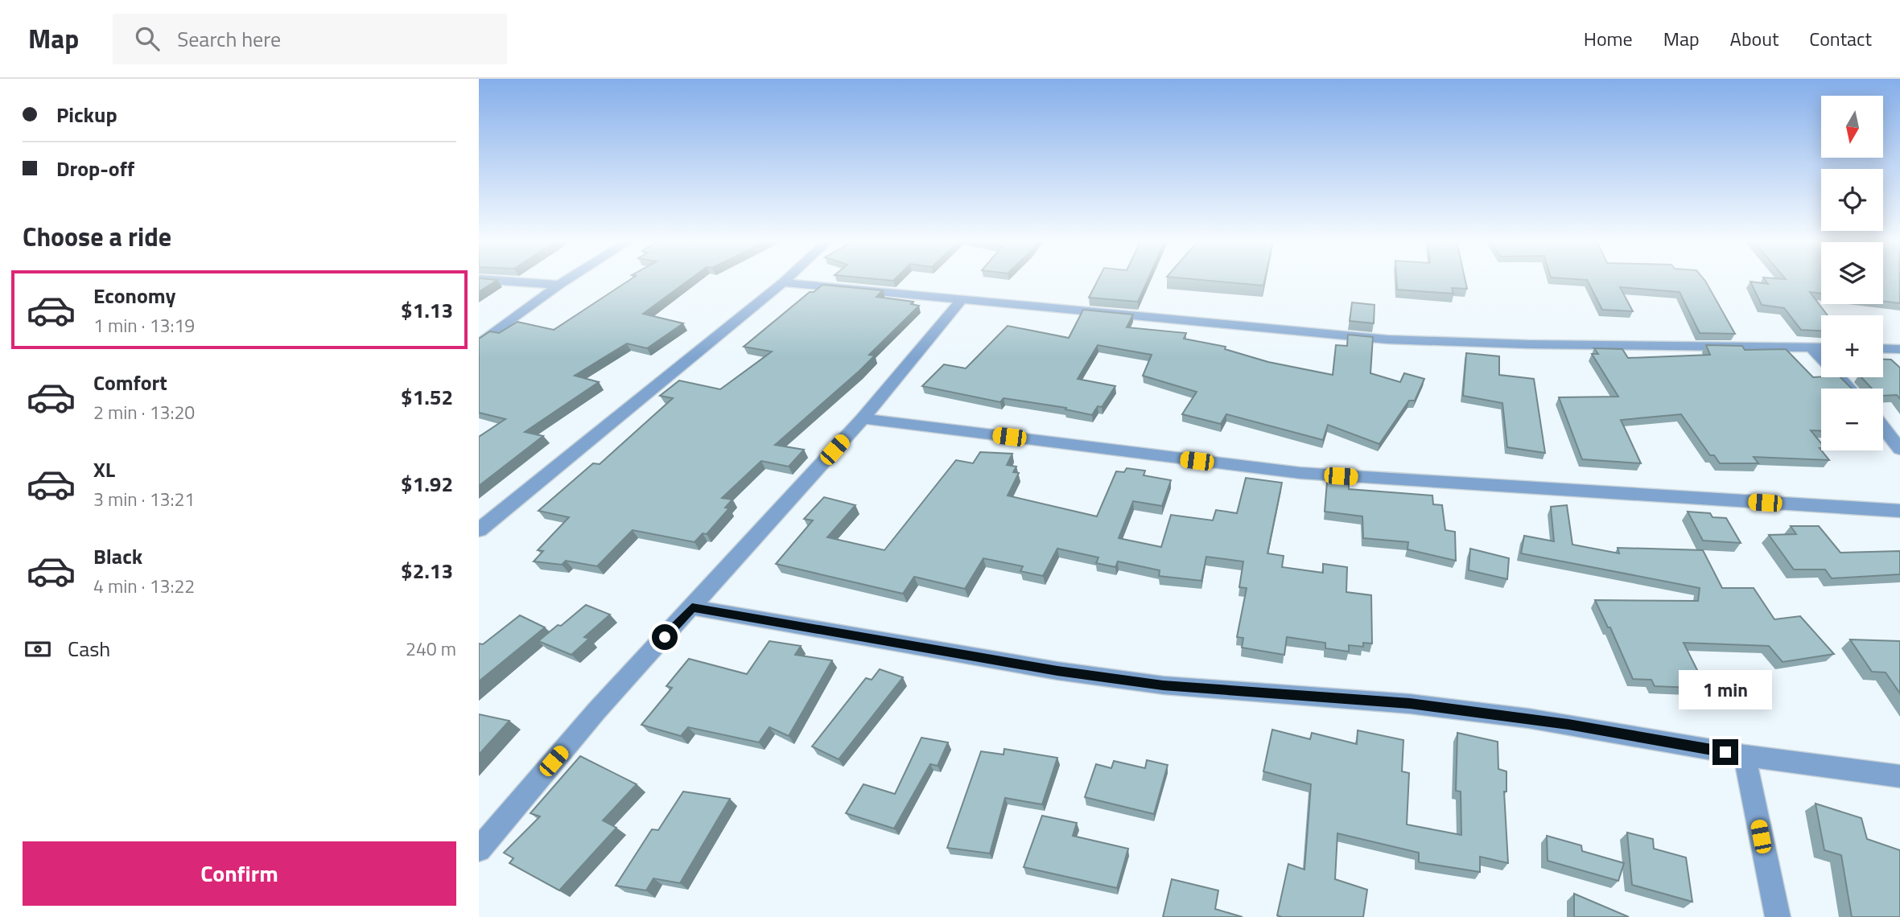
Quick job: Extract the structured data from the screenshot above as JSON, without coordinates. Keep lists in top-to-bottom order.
{
  "north": "bottom",
  "page": {
    "header": "Map",
    "search": "Search here",
    "nav": [
      "Home",
      "Map",
      "About",
      "Contact"
    ],
    "banner": ["Pickup", "Drop-off"],
    "map_buttons": ["+", "−"],
    "heading": "Choose a ride",
    "list": [
      {
        "name": "Economy",
        "note": "1 min · 13:19",
        "value": "$1.13"
      },
      {
        "name": "Comfort",
        "note": "2 min · 13:20",
        "value": "$1.52"
      },
      {
        "name": "XL",
        "note": "3 min · 13:21",
        "value": "$1.92"
      },
      {
        "name": "Black",
        "note": "4 min · 13:22",
        "value": "$2.13"
      }
    ],
    "pay": ["Cash", "240 m"],
    "bubble": "1 min",
    "buttons": "Confirm"
  }
}
